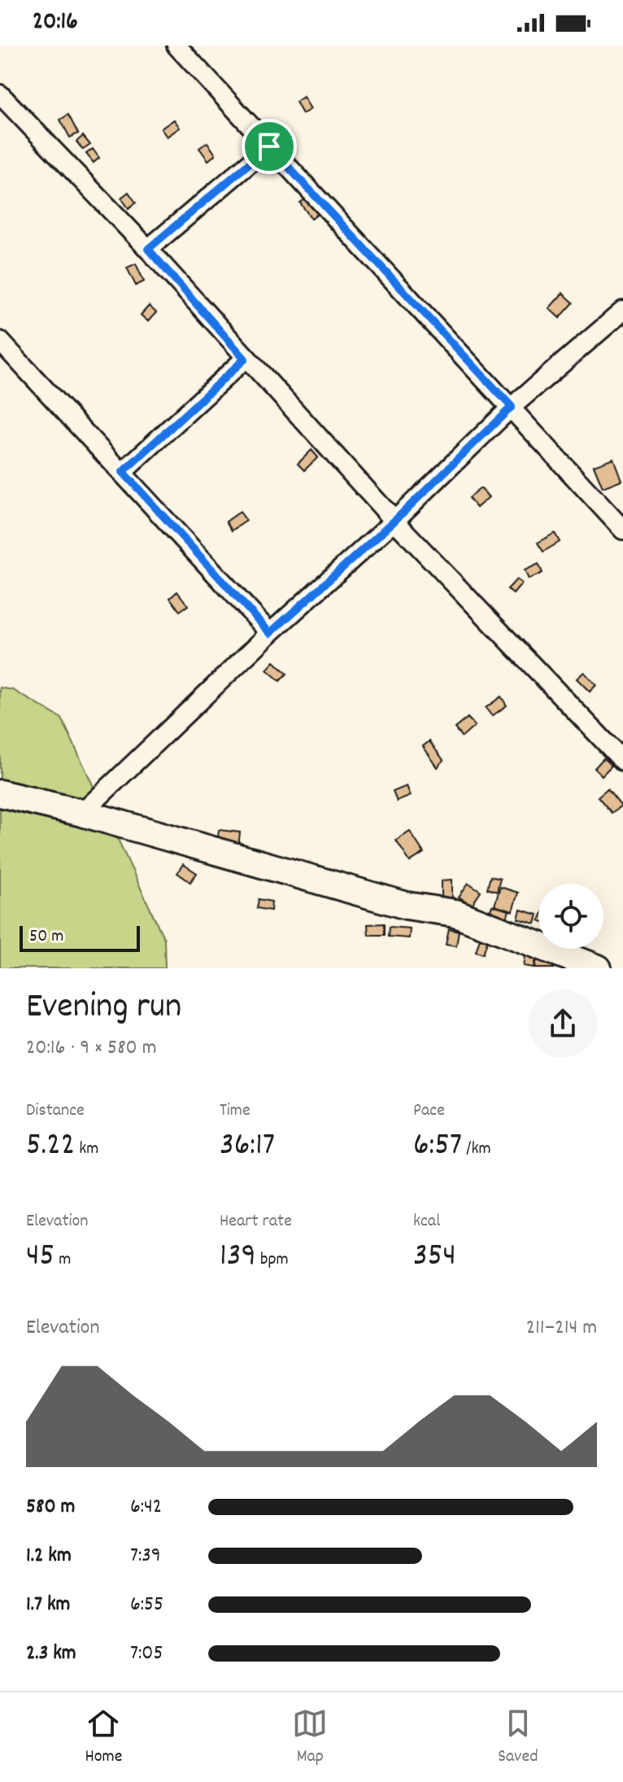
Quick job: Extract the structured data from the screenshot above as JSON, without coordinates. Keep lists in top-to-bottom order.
{
  "scale_bar": "50 m",
  "page": {
    "status": "20:16",
    "scale": "50 m",
    "heading": ["Evening run", "20:16 · 9 × 580 m"],
    "stats": [
      ["Distance", "5.22 km"],
      ["Time", "36:17"],
      ["Pace", "6:57 /km"],
      ["Elevation", "45 m"],
      ["Heart rate", "139 bpm"],
      ["kcal", "354"]
    ],
    "chart": ["Elevation", "211–214 m"],
    "list": [
      {
        "name": "580 m",
        "note": "6:42"
      },
      {
        "name": "1.2 km",
        "note": "7:39"
      },
      {
        "name": "1.7 km",
        "note": "6:55"
      },
      {
        "name": "2.3 km",
        "note": "7:05"
      }
    ],
    "tabs": ["Home", "Map", "Saved"]
  }
}
